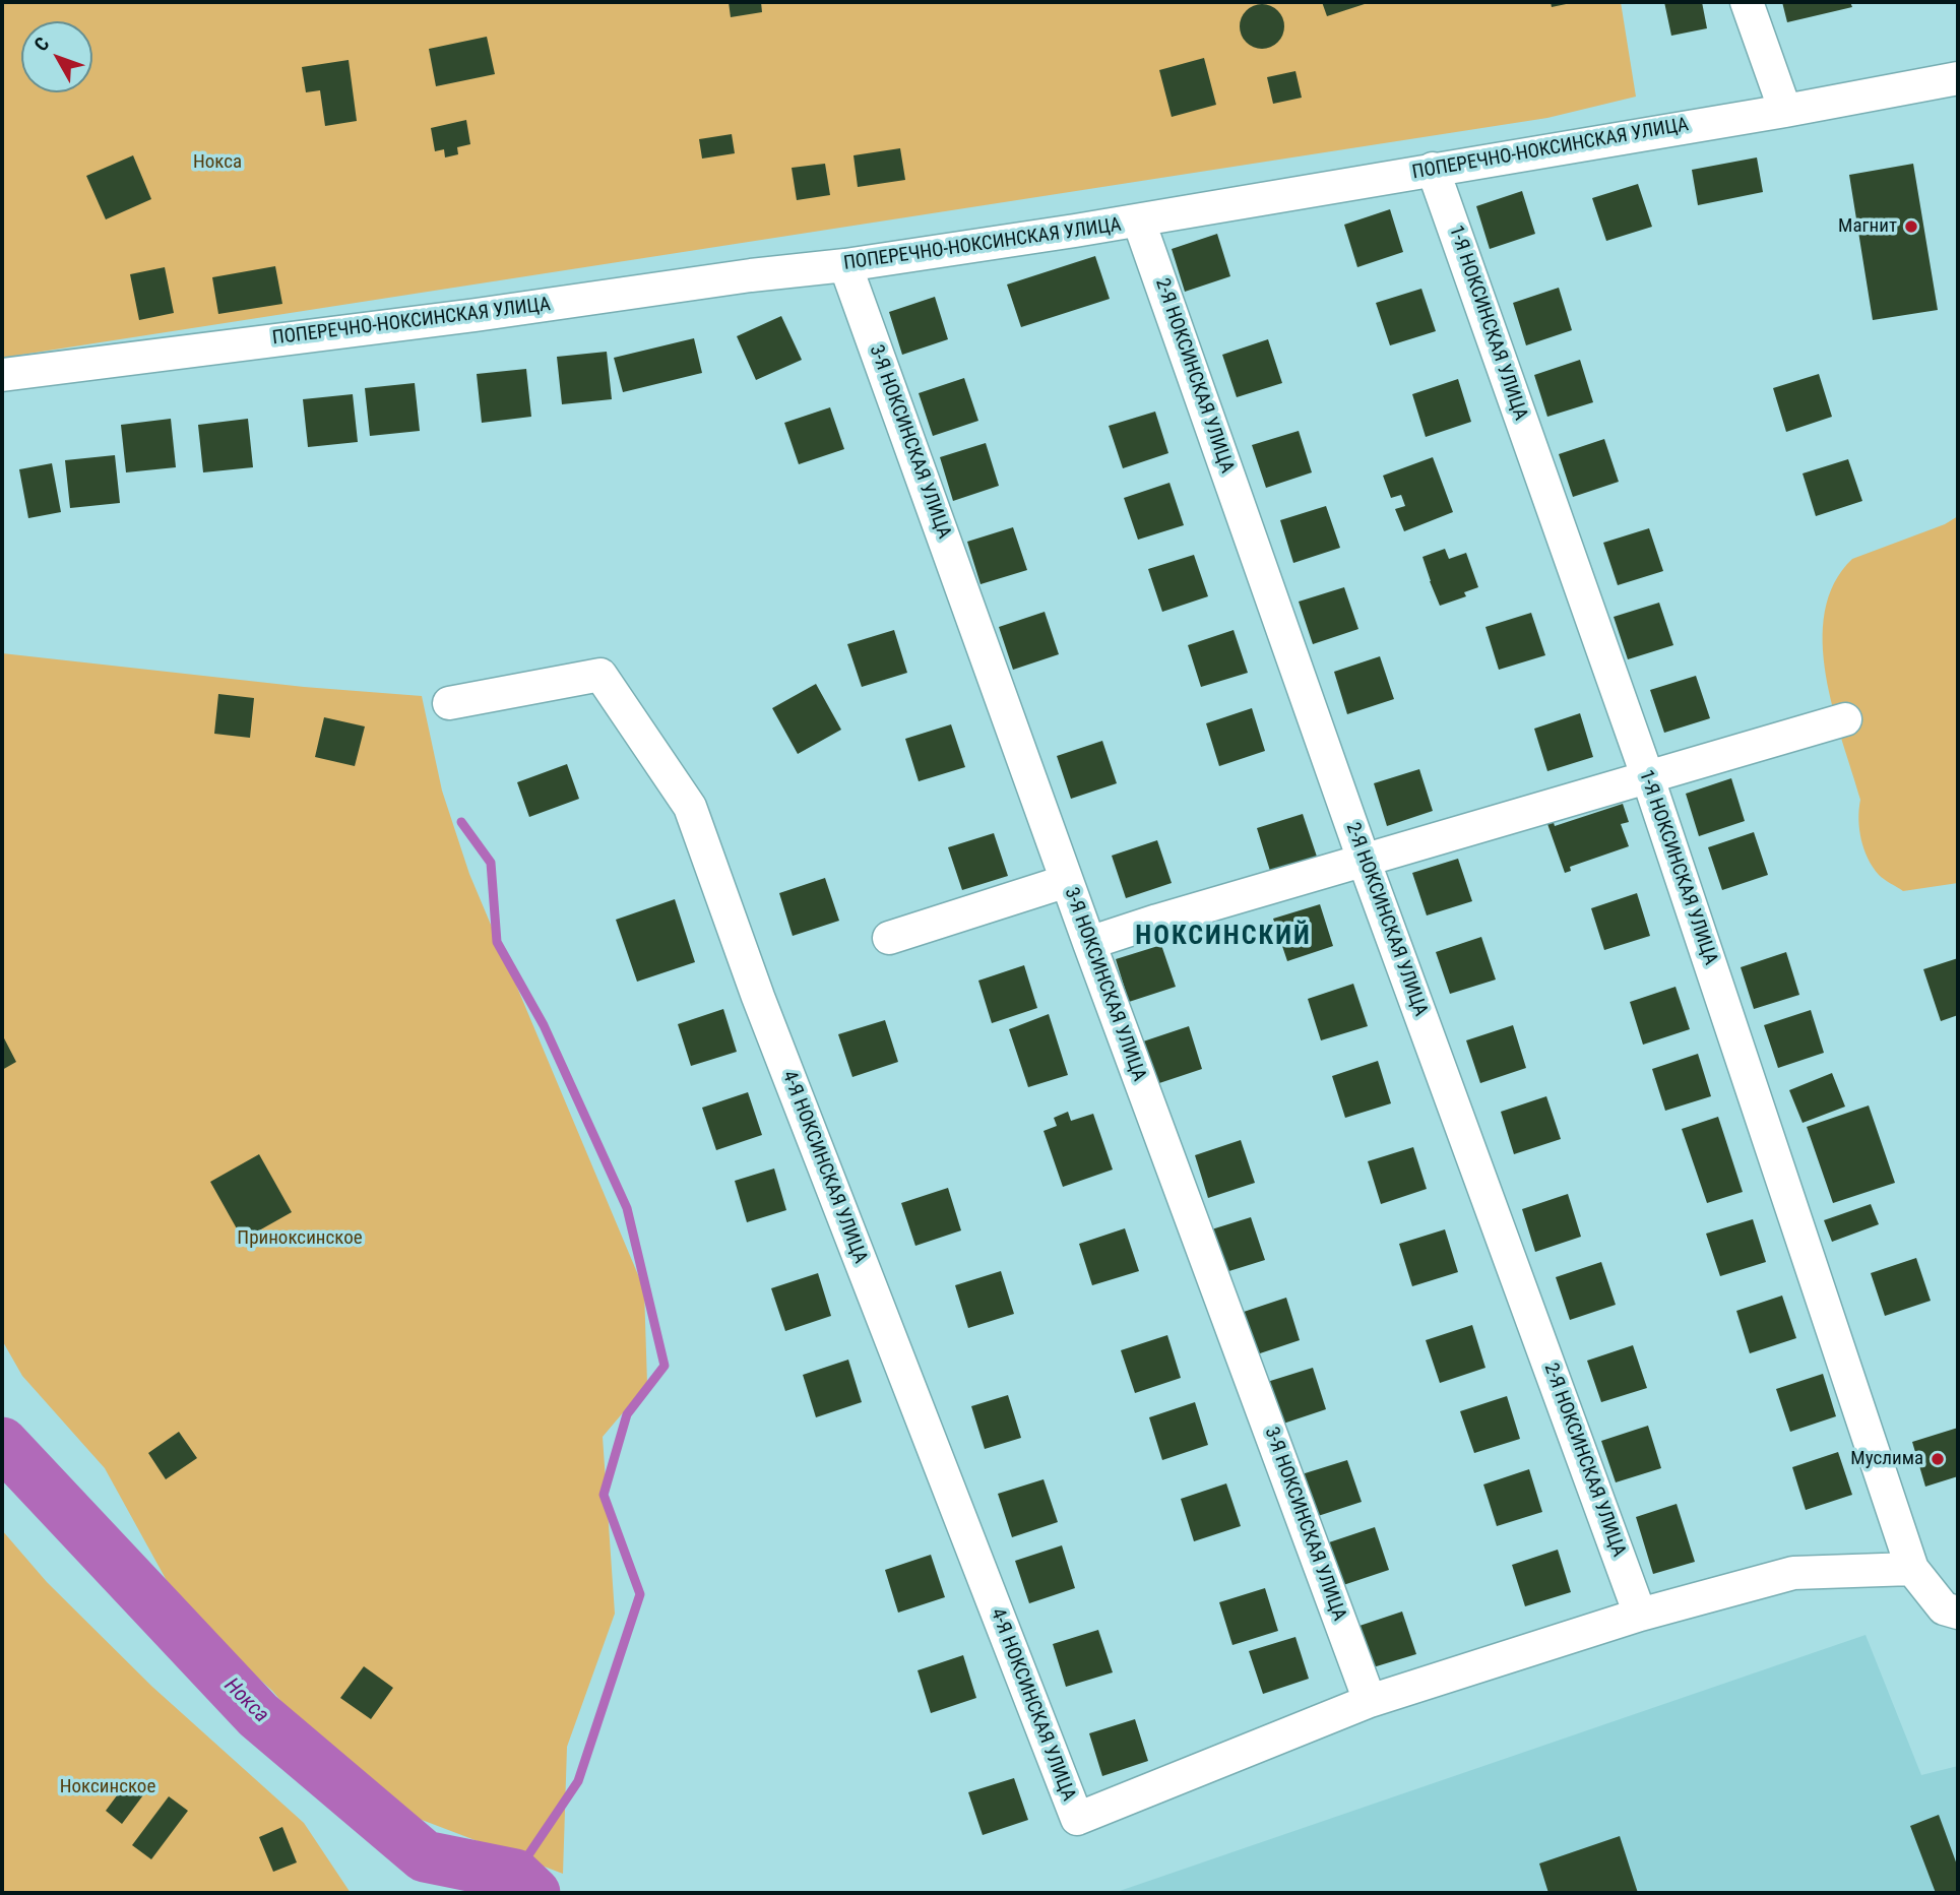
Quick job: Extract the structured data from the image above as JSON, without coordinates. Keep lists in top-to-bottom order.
{
  "streets": {
    "street": [
      "ПОПЕРЕЧНО-НОКСИНСКАЯ УЛИЦА",
      "1-Я НОКСИНСКАЯ УЛИЦА",
      "2-Я НОКСИНСКАЯ УЛИЦА",
      "3-Я НОКСИНСКАЯ УЛИЦА",
      "4-Я НОКСИНСКАЯ УЛИЦА"
    ]
  },
  "crossings": [
    ["ПОПЕРЕЧНО-НОКСИНСКАЯ УЛИЦА", "1-Я НОКСИНСКАЯ УЛИЦА"],
    ["ПОПЕРЕЧНО-НОКСИНСКАЯ УЛИЦА", "2-Я НОКСИНСКАЯ УЛИЦА"],
    ["ПОПЕРЕЧНО-НОКСИНСКАЯ УЛИЦА", "3-Я НОКСИНСКАЯ УЛИЦА"],
    ["3-Я НОКСИНСКАЯ УЛИЦА", "4-Я НОКСИНСКАЯ УЛИЦА"]
  ],
  "districts": ["НОКСИНСКИЙ"],
  "water": ["Нокса"],
  "parks": ["Нокса", "Приноксинское", "Ноксинское"],
  "places": ["Магнит", "Муслима"],
  "north": "top left"
}
